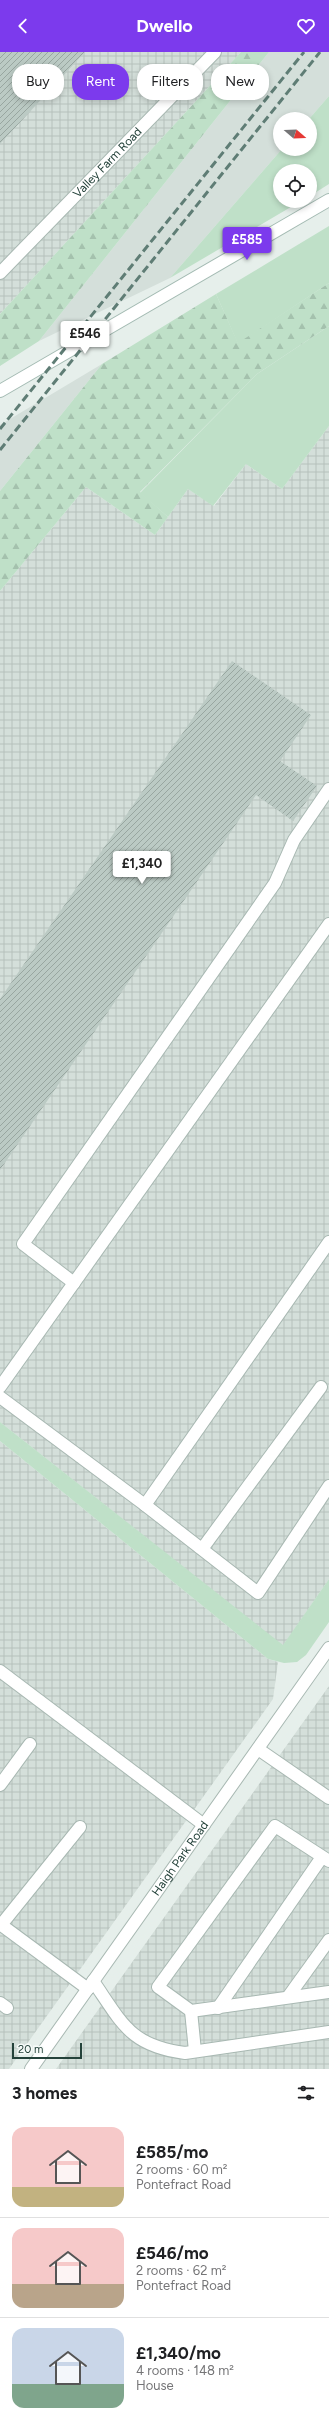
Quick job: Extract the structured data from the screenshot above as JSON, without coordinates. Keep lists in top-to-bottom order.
{
  "streets": {
    "main road": ["Valley Farm Road", "Haigh Park Road"]
  },
  "scale_bar": "20 m",
  "north": "right",
  "page": {
    "header": "Dwello",
    "chip": [
      "Buy",
      "Rent",
      "Filters",
      "New"
    ],
    "price": ["£585", "£546", "£1,340"],
    "scale": "20 m",
    "heading": "3 homes",
    "list": [
      {
        "name": "£585/mo",
        "note": "2 rooms · 60 m² · Pontefract Road"
      },
      {
        "name": "£546/mo",
        "note": "2 rooms · 62 m² · Pontefract Road"
      },
      {
        "name": "£1,340/mo",
        "note": "4 rooms · 148 m² · House"
      }
    ]
  }
}
